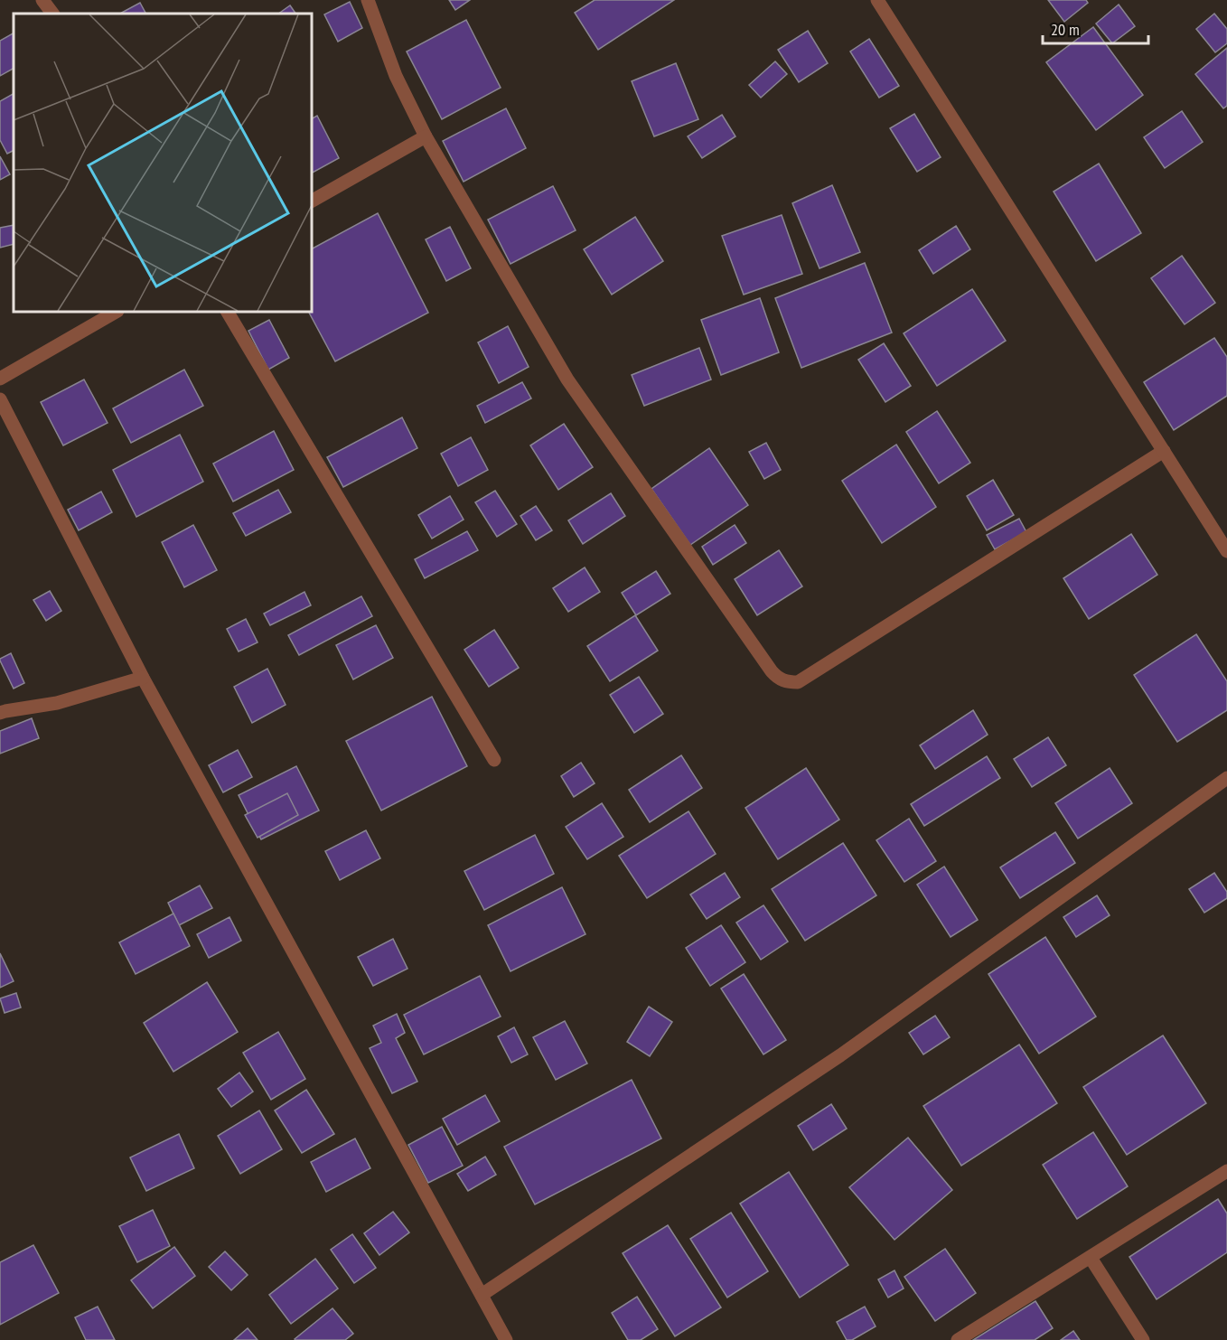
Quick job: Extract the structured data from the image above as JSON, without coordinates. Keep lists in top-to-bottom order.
{
  "scale_bar": "20 m"
}
